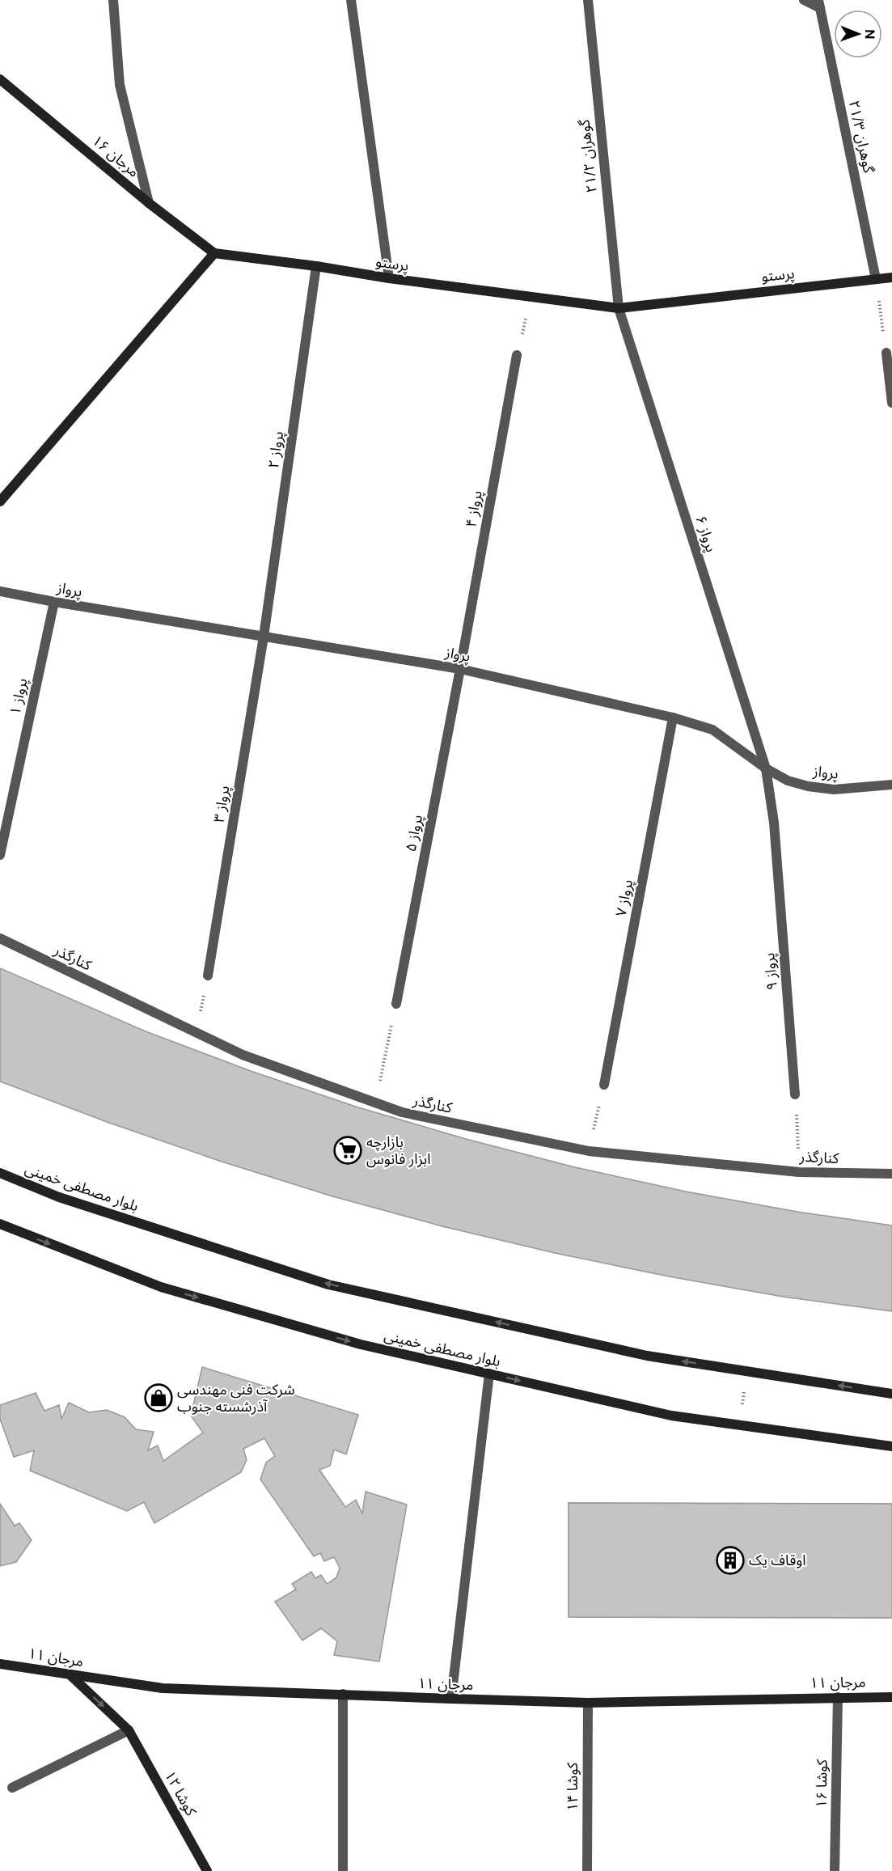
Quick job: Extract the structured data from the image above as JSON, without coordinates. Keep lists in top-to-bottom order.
{
  "streets": {
    "street": [
      "گوهران ۲۱/۳",
      "مرجان ۱۶",
      "گوهران ۲۱/۲",
      "پرستو",
      "پرواز ۲",
      "پرواز ۴",
      "پرواز ۶",
      "پرواز",
      "پرواز ۱",
      "پرواز ۳",
      "پرواز ۵",
      "پرواز ۷",
      "کنارگذر",
      "پرواز ۹",
      "بلوار مصطفی خمینی",
      "مرجان ۱۱",
      "کوشا ۱۶",
      "کوشا ۱۴",
      "کوشا ۱۲"
    ]
  },
  "crossings": [
    ["گوهران ۲۱/۳", "پرستو"],
    ["مرجان ۱۶", "پرستو"],
    ["گوهران ۲۱/۲", "پرستو"],
    ["گوهران ۲۱/۲", "پرواز ۶"],
    ["پرستو", "پرواز ۲"],
    ["پرستو", "پرواز ۶"],
    ["پرواز ۲", "پرواز"],
    ["پرواز ۲", "پرواز ۳"],
    ["پرواز ۴", "پرواز"],
    ["پرواز ۴", "پرواز ۵"],
    ["پرواز ۶", "پرواز"],
    ["پرواز ۶", "پرواز ۹"],
    ["پرواز", "پرواز ۱"],
    ["پرواز", "پرواز ۳"],
    ["پرواز", "پرواز ۵"],
    ["پرواز", "پرواز ۷"],
    ["پرواز", "پرواز ۹"],
    ["مرجان ۱۱", "کوشا ۱۶"],
    ["مرجان ۱۱", "کوشا ۱۴"],
    ["مرجان ۱۱", "کوشا ۱۲"]
  ],
  "places": {
    "supermarket": ["بازارچه ابزار فانوس"],
    "shop": ["شرکت فنی مهندسی آذرشسته جنوب"],
    "building": ["اوقاف یک"]
  },
  "north": "right"
}
